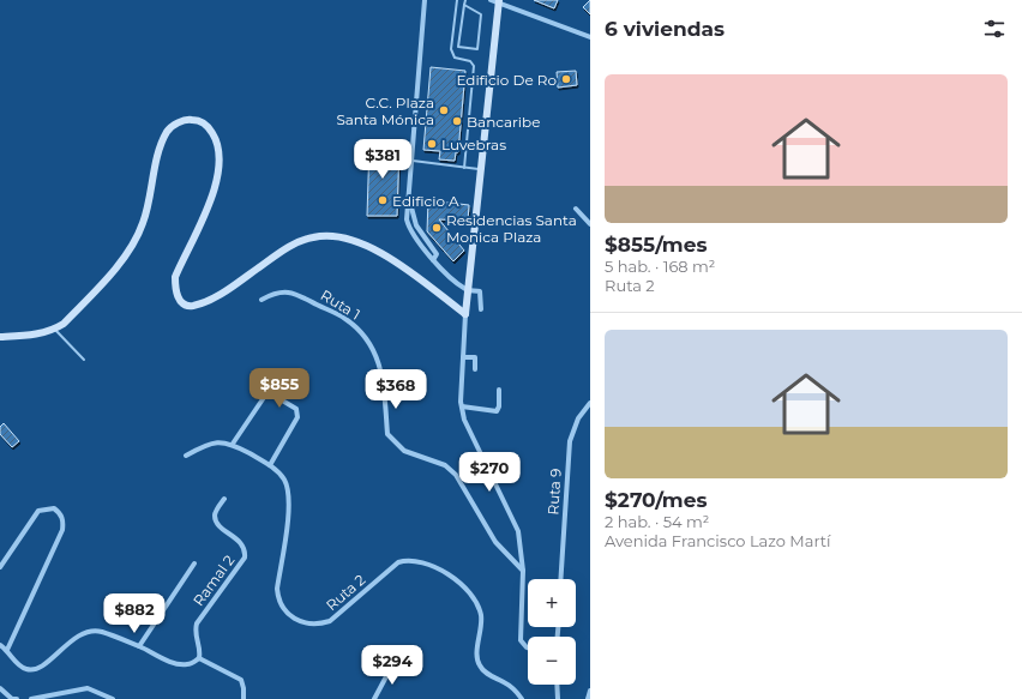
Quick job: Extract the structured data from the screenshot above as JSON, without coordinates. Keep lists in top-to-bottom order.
{
  "streets": {
    "street": [
      "Ruta 1",
      "Ruta 9",
      "Ramal 2",
      "Ruta 2"
    ]
  },
  "places": [
    "Edificio De Ro",
    "C.C. Plaza Santa Mónica",
    "Bancaribe",
    "Luvebras",
    "Edificio A",
    "Residencias Santa Monica Plaza"
  ],
  "page": {
    "heading": "6 viviendas",
    "list": [
      {
        "name": "$855/mes",
        "note": "5 hab. · 168 m² · Ruta 2"
      },
      {
        "name": "$270/mes",
        "note": "2 hab. · 54 m² · Avenida Francisco Lazo Martí"
      }
    ],
    "price": [
      "$381",
      "$855",
      "$368",
      "$270",
      "$882",
      "$294"
    ],
    "map_buttons": ["+", "−"]
  }
}
